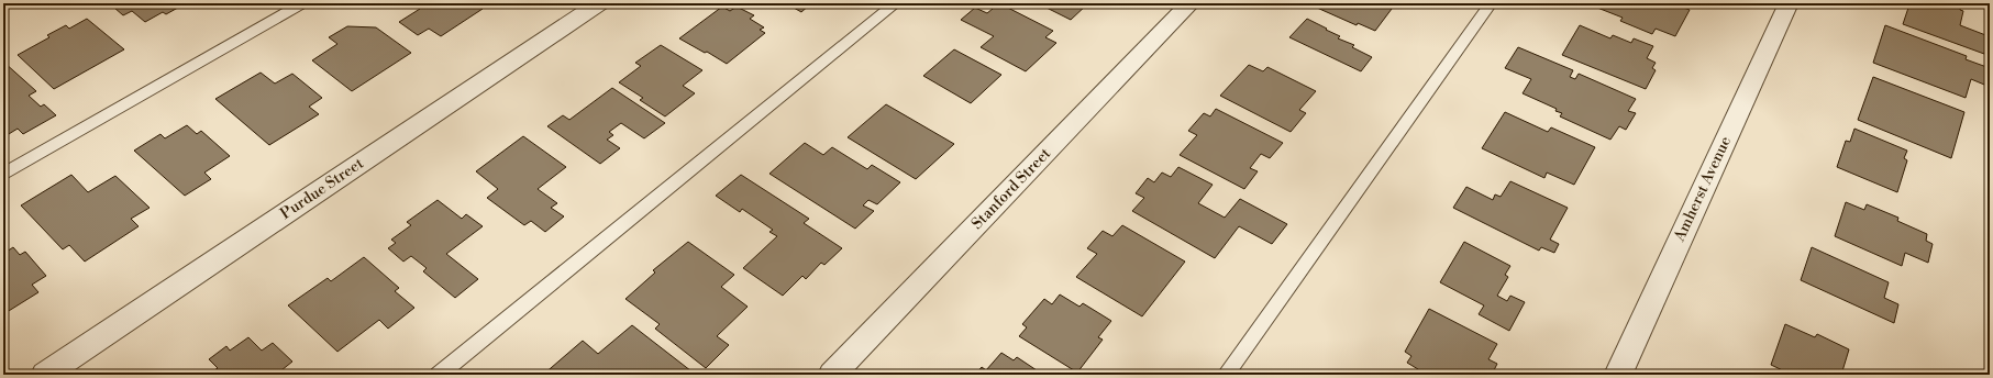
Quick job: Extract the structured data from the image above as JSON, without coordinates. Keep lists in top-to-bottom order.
{
  "streets": {
    "street": ["Purdue Street", "Stanford Street", "Amherst Avenue"]
  }
}
